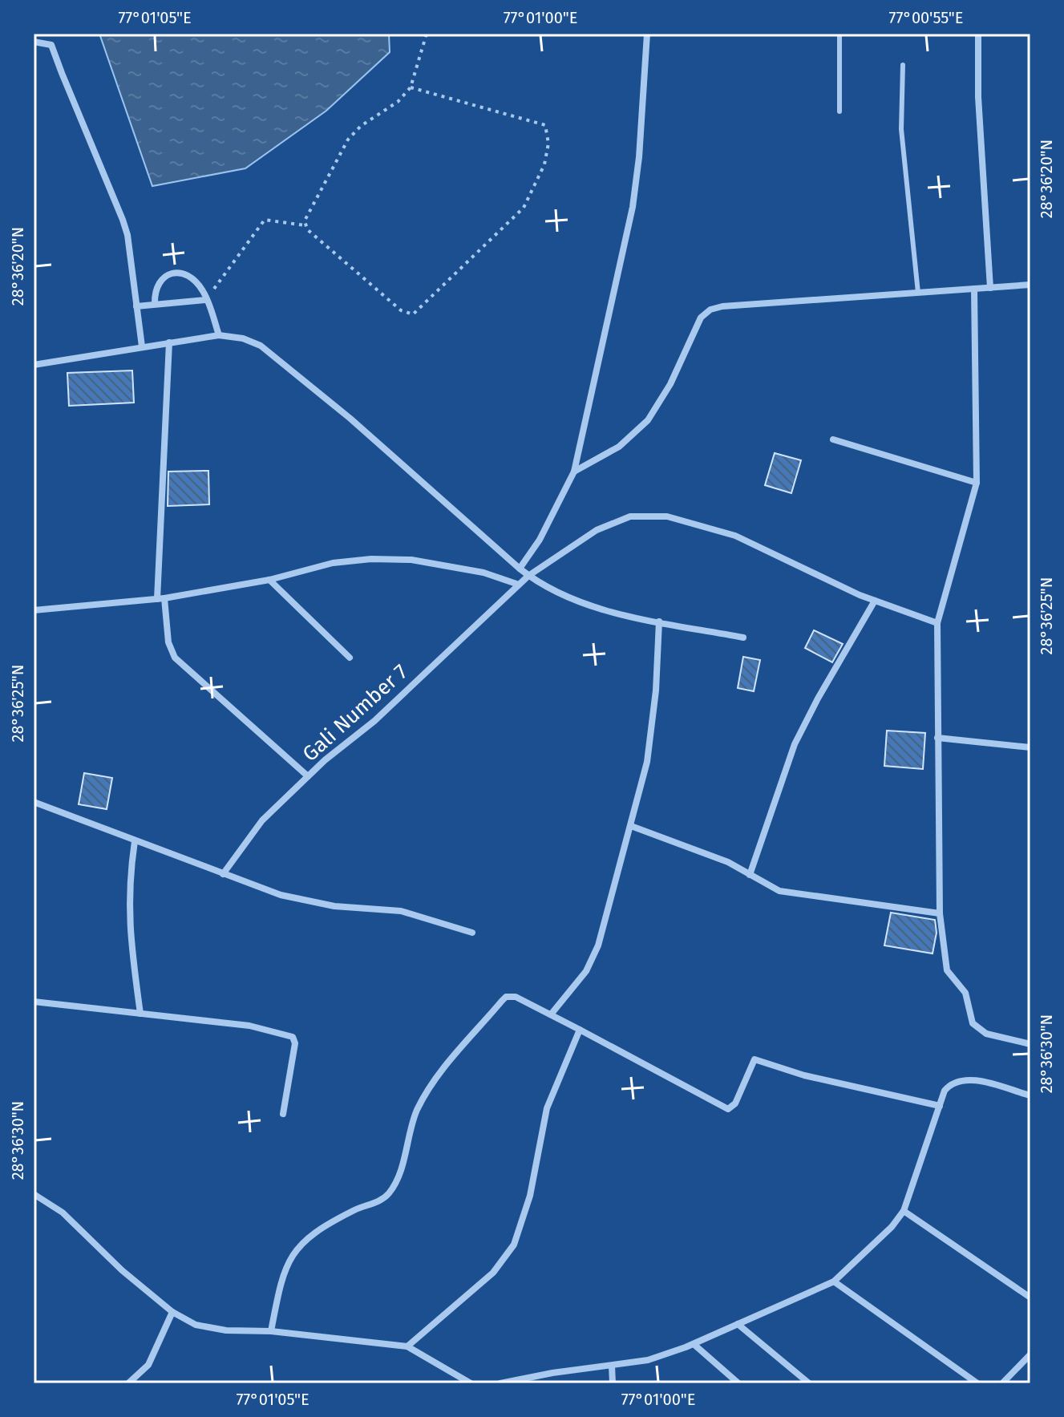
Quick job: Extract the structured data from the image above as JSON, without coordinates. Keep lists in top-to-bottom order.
{
  "streets": {
    "street": ["Gali Number 7"]
  },
  "coordinates": [
    "77°01'05\"E",
    "77°01'00\"E",
    "77°00'55\"E",
    "28°36'20\"N",
    "28°36'25\"N",
    "28°36'30\"N"
  ]
}
